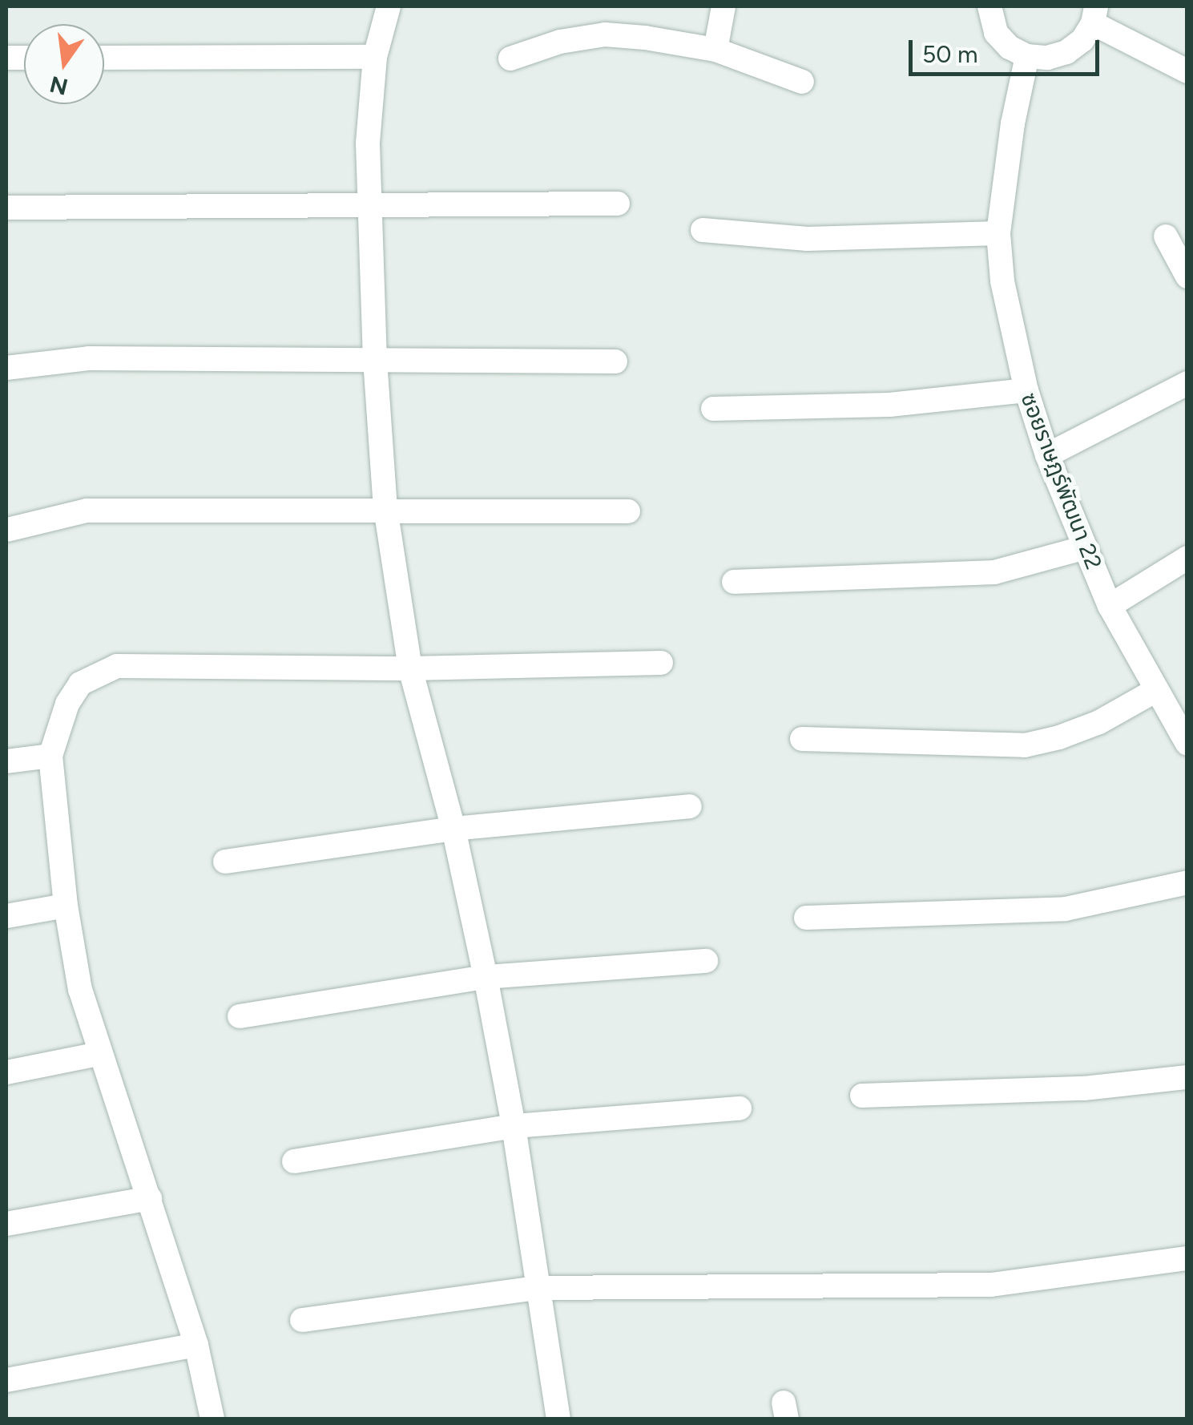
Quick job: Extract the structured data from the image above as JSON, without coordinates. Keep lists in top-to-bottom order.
{
  "streets": {
    "street": ["ซอยราษฎร์พัฒนา 22"]
  },
  "scale_bar": "50 m",
  "north": "bottom"
}
